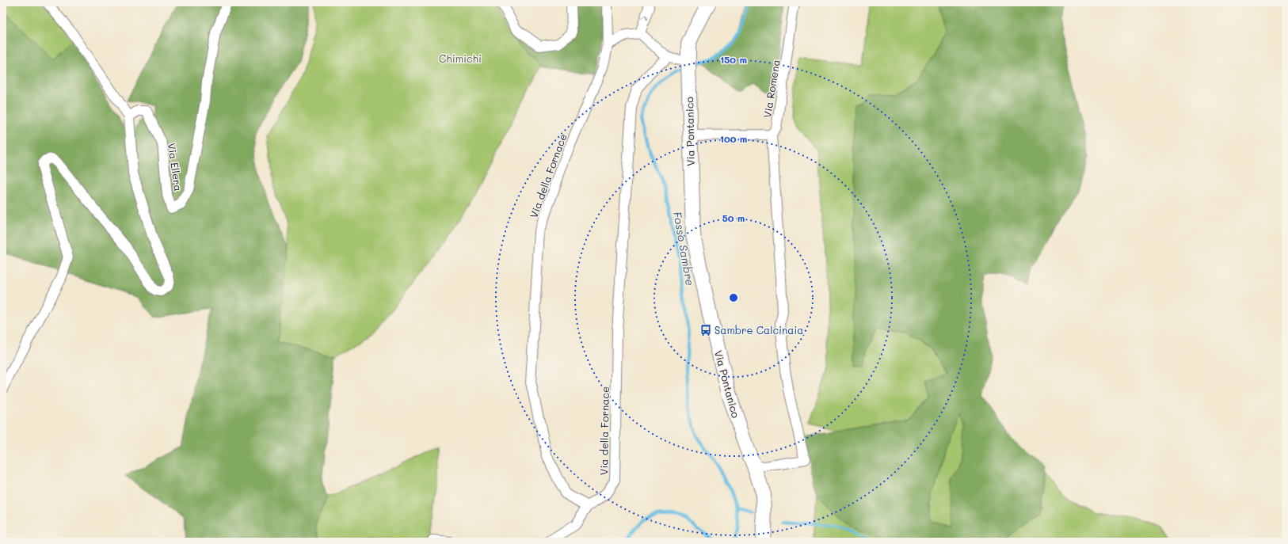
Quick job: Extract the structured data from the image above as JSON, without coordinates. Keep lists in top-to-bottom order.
{
  "streets": {
    "street": [
      "Via Romena",
      "Via Pontanico",
      "Via Ellera",
      "Via della Fornace"
    ]
  },
  "water": ["Fosso Sambre"],
  "parks": ["Chimichi"],
  "places": {
    "bus stop": ["Sambre Calcinaia"]
  },
  "rings": ["150 m", "100 m", "50 m"]
}
